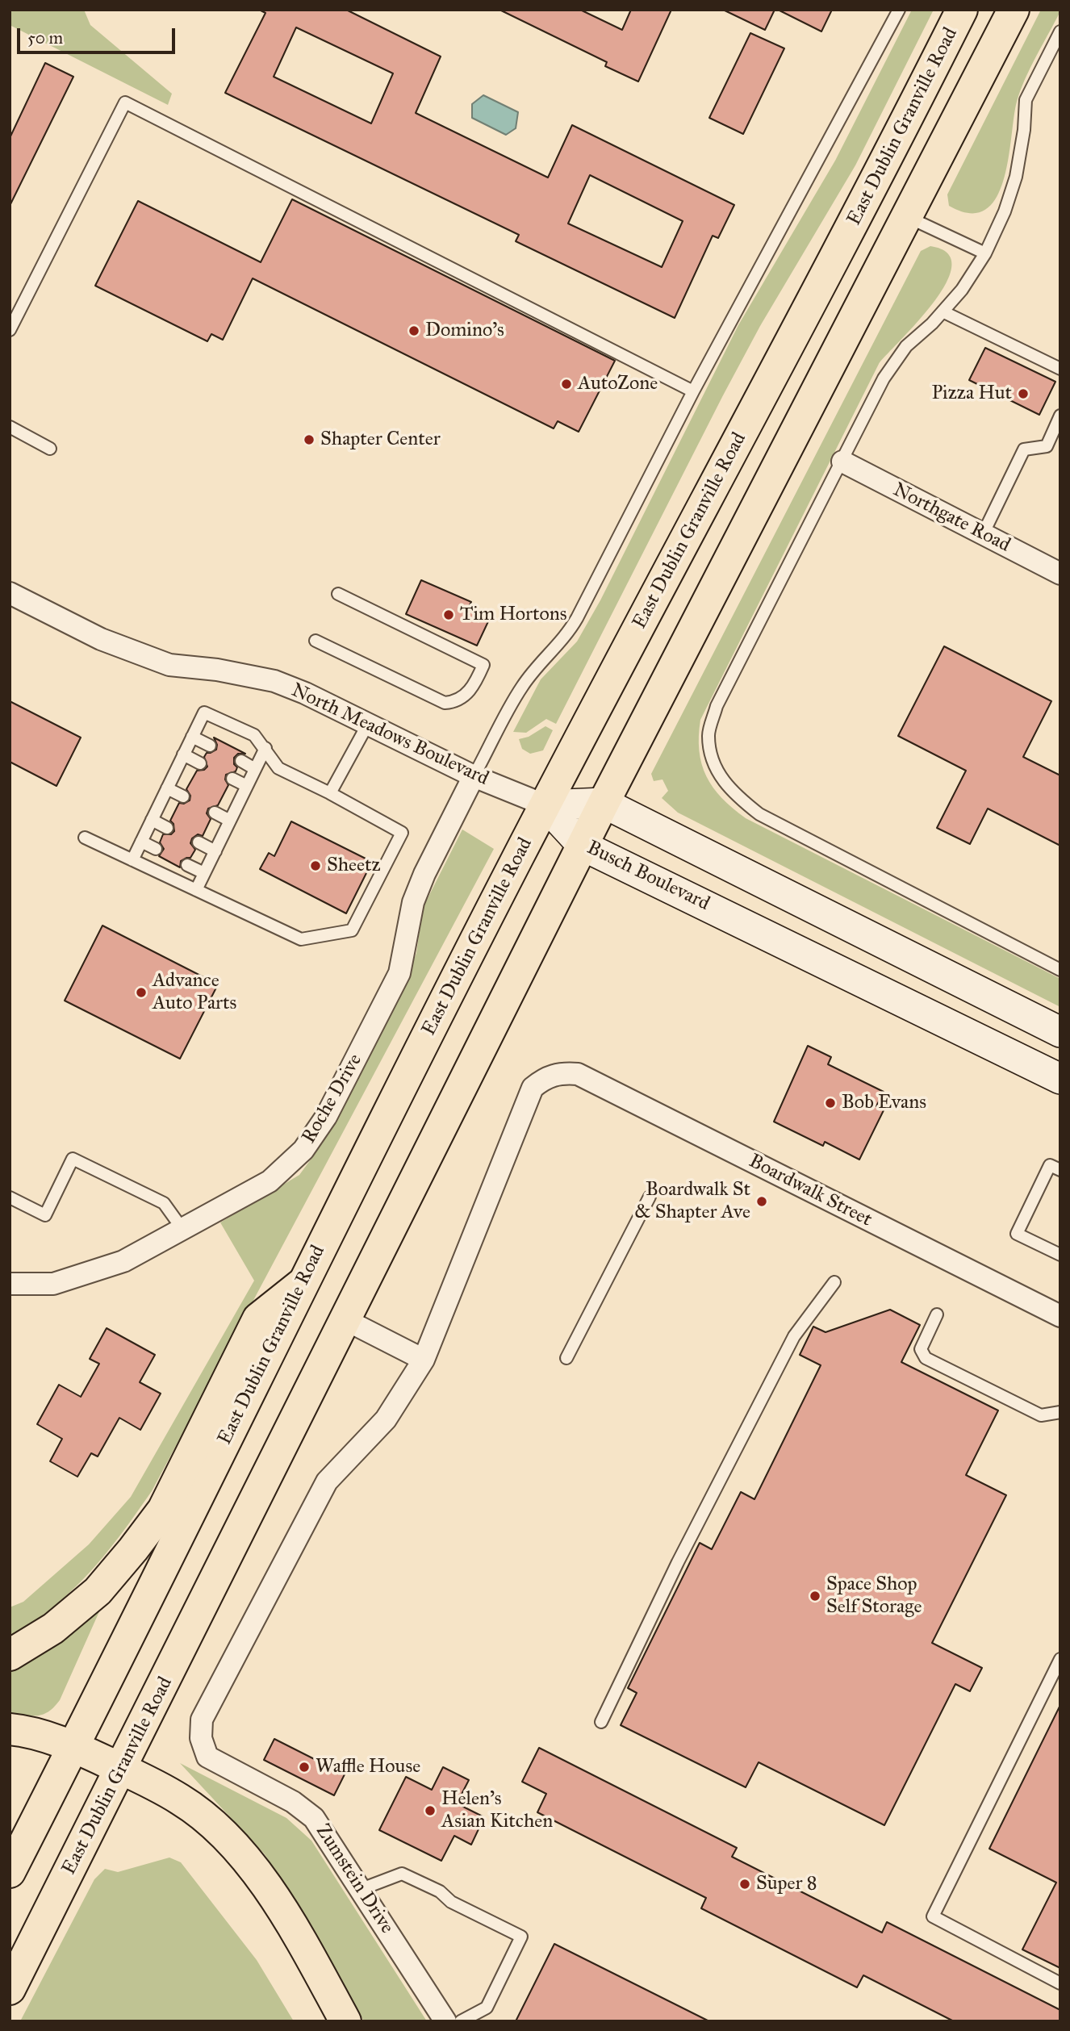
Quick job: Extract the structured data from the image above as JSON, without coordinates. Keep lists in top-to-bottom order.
{
  "streets": {
    "main road": ["East Dublin Granville Road", "Busch Boulevard"],
    "street": [
      "Northgate Road",
      "North Meadows Boulevard",
      "Roche Drive",
      "Boardwalk Street",
      "Zumstein Drive"
    ]
  },
  "crossings": [
    ["East Dublin Granville Road", "North Meadows Boulevard"],
    ["East Dublin Granville Road", "Busch Boulevard"],
    ["North Meadows Boulevard", "Busch Boulevard"],
    ["North Meadows Boulevard", "Roche Drive"],
    ["Boardwalk Street", "Zumstein Drive"]
  ],
  "places": [
    "Domino's",
    "AutoZone",
    "Pizza Hut",
    "Shapter Center",
    "Tim Hortons",
    "Sheetz",
    "Advance Auto Parts",
    "Bob Evans",
    "Boardwalk St & Shapter Ave",
    "Space Shop Self Storage",
    "Waffle House",
    "Helen's Asian Kitchen",
    "Super 8"
  ],
  "scale_bar": "50 m"
}
